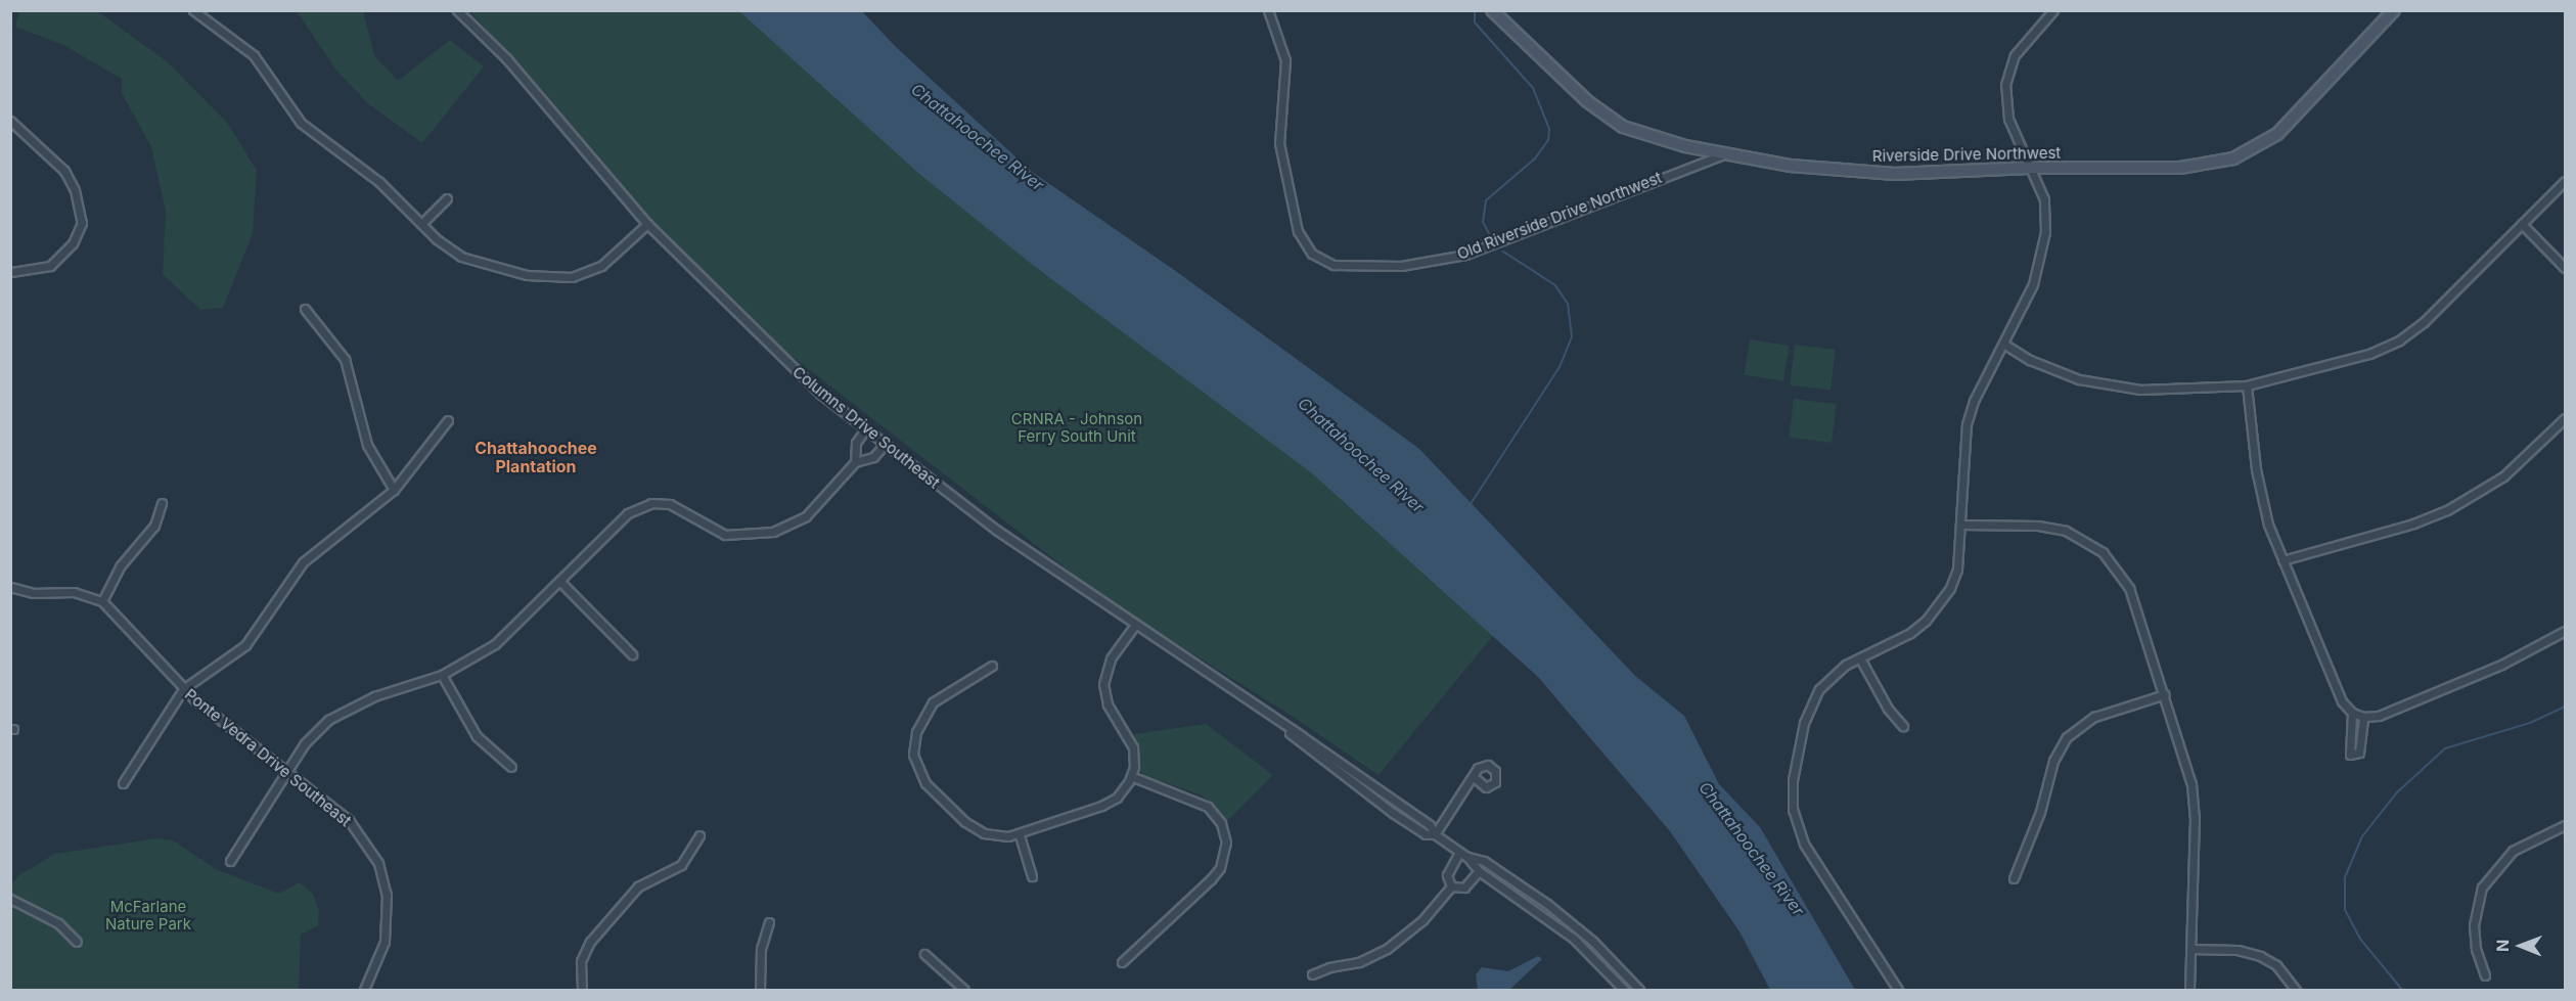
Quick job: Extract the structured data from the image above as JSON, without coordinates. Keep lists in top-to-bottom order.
{
  "streets": {
    "street": [
      "Riverside Drive Northwest",
      "Old Riverside Drive Northwest",
      "Columns Drive Southeast",
      "Ponte Vedra Drive Southeast"
    ]
  },
  "crossings": [
    ["Riverside Drive Northwest", "Old Riverside Drive Northwest"]
  ],
  "districts": ["Chattahoochee Plantation"],
  "water": ["Chattahoochee River"],
  "parks": ["CRNRA - Johnson Ferry South Unit", "McFarlane Nature Park"],
  "north": "left"
}
